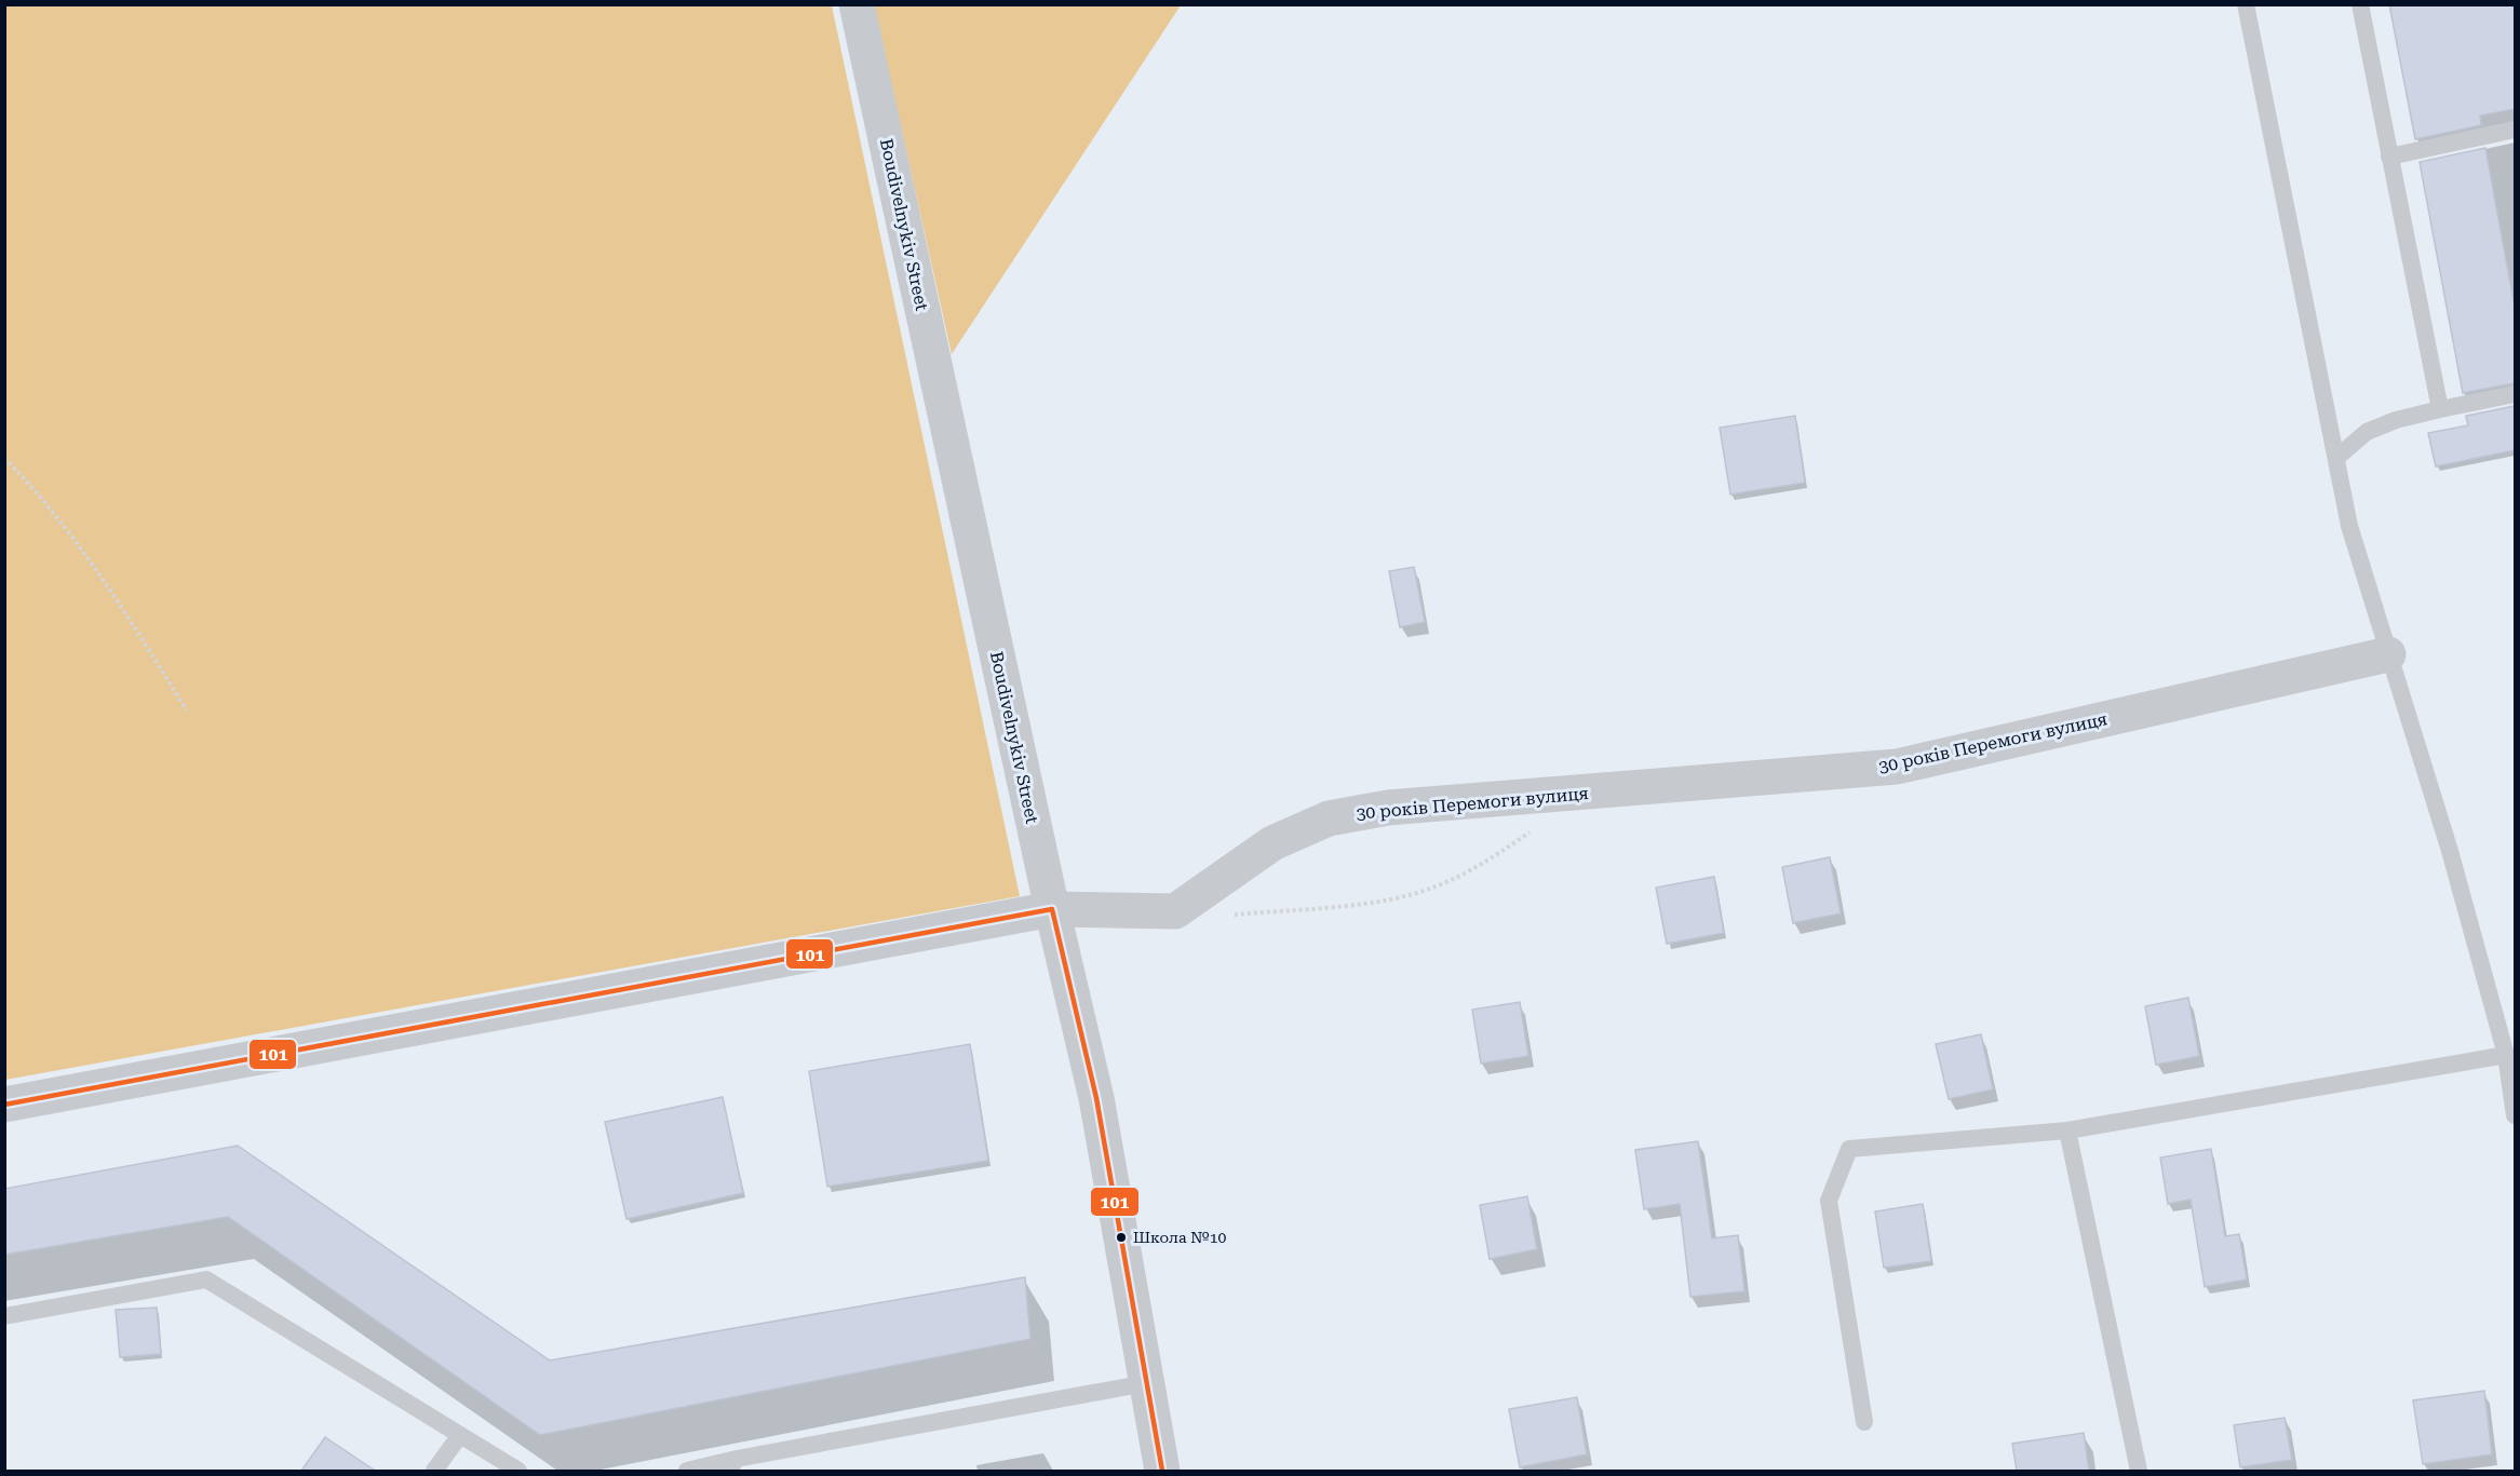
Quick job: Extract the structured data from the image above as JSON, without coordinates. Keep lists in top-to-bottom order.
{
  "streets": {
    "street": ["Boudivelnykiv Street", "30 років Перемоги вулиця"]
  },
  "places": ["Школа №10"],
  "lines": ["transit line 101"]
}
